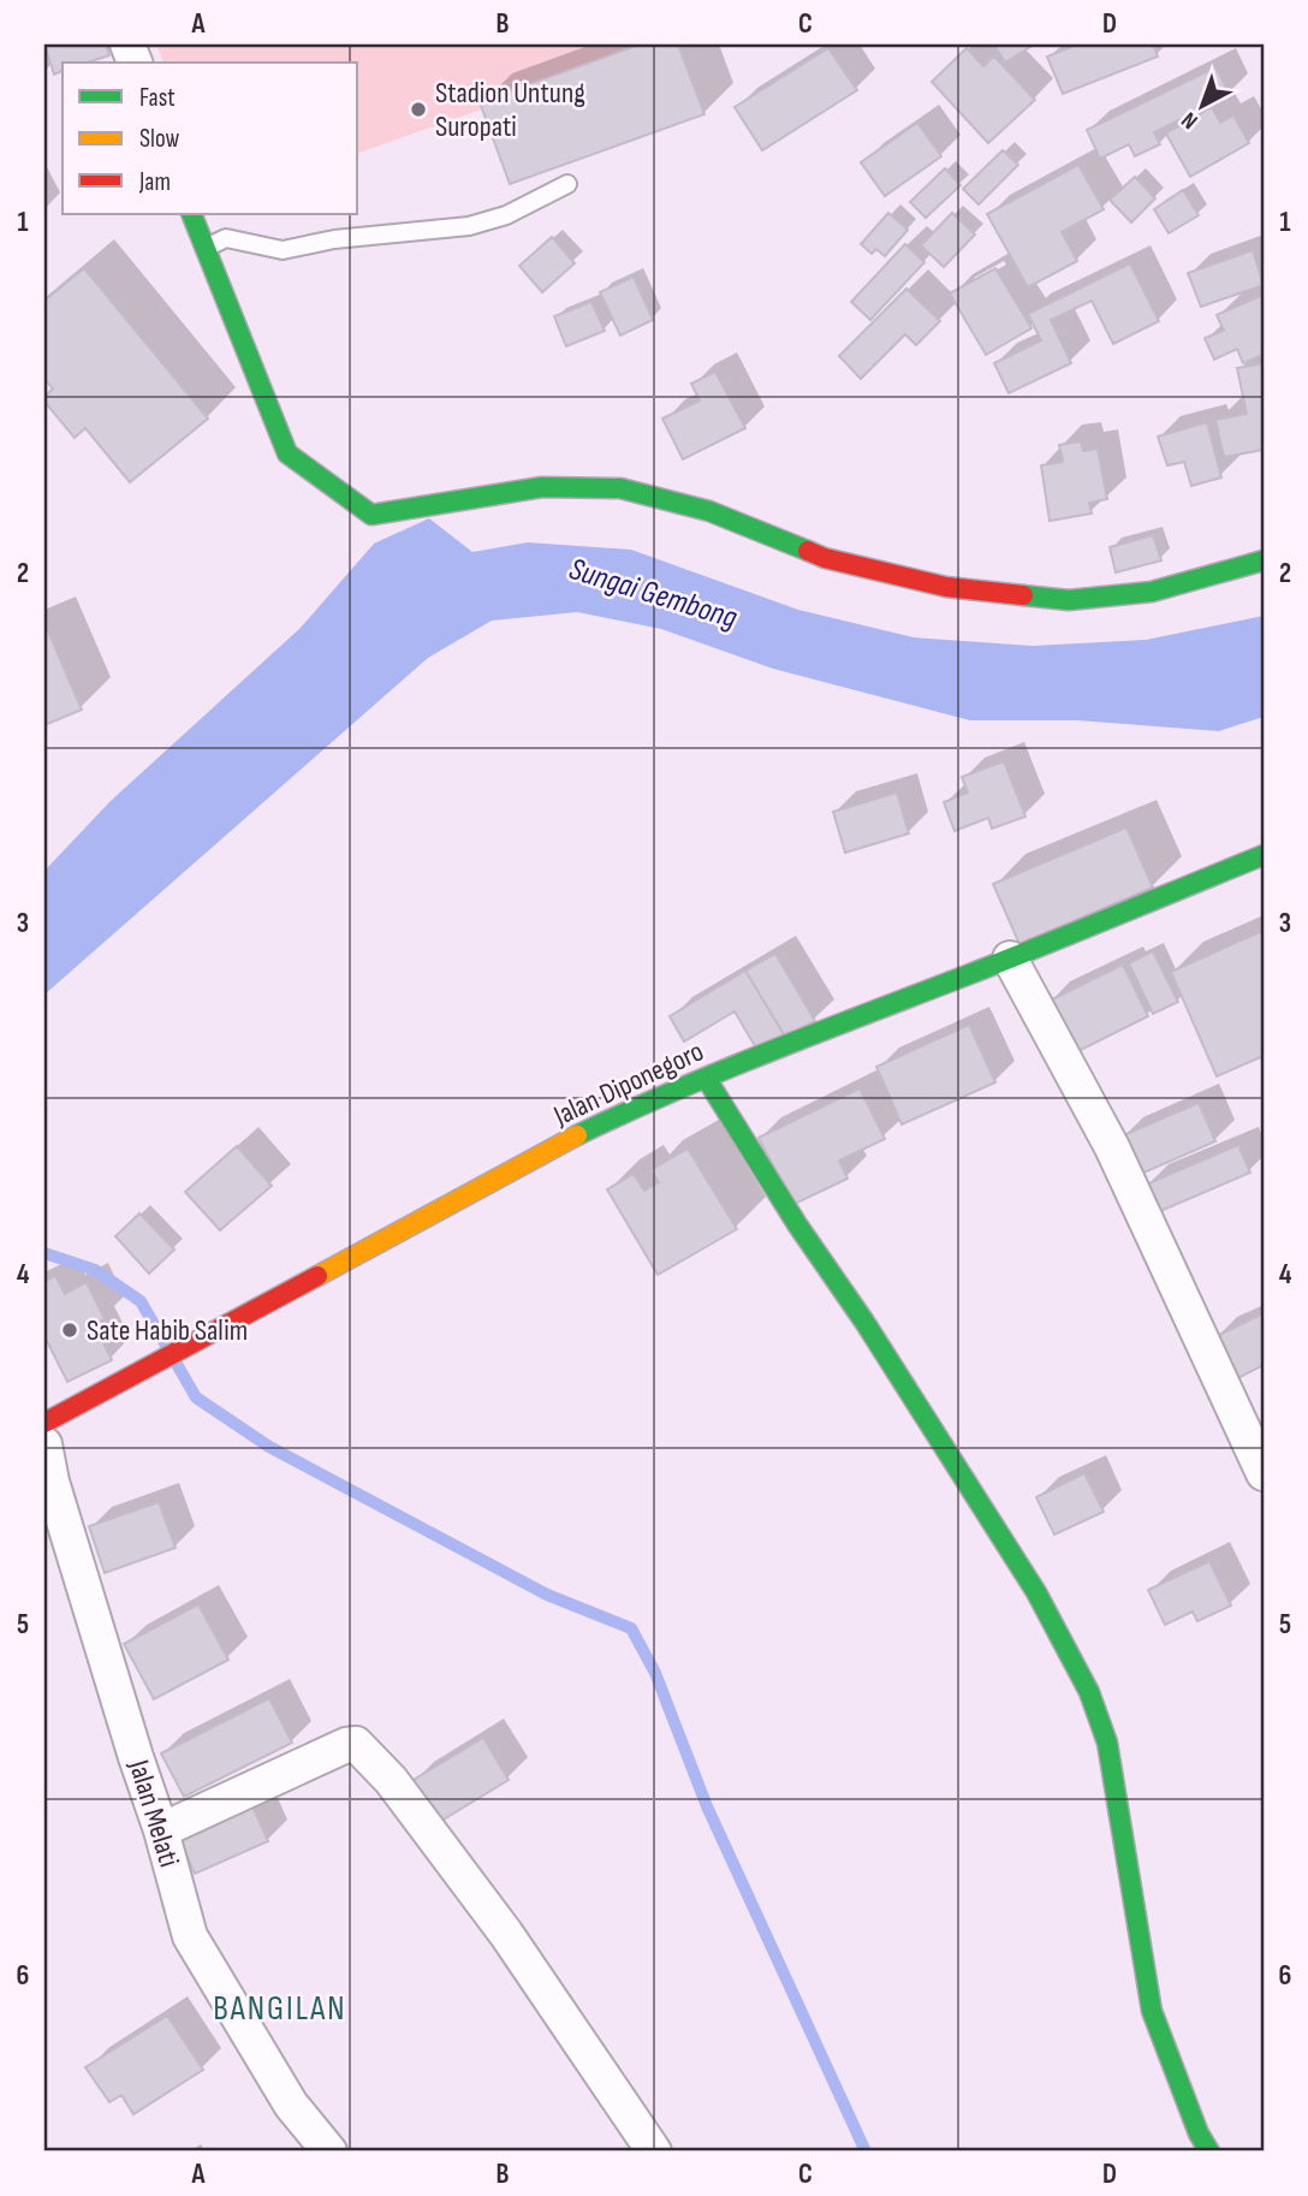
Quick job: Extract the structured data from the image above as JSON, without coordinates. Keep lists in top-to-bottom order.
{
  "streets": {
    "street": ["Jalan Diponegoro", "Jalan Melati"]
  },
  "districts": ["BANGILAN"],
  "water": ["Sungai Gembong"],
  "places": ["Stadion Untung Suropati", "Sate Habib Salim"],
  "legend": ["Fast", "Slow", "Jam"],
  "north": "bottom left",
  "grid": {
    "columns": [
      "A",
      "B",
      "C",
      "D"
    ],
    "rows": [
      "1",
      "2",
      "3",
      "4",
      "5",
      "6"
    ]
  }
}
